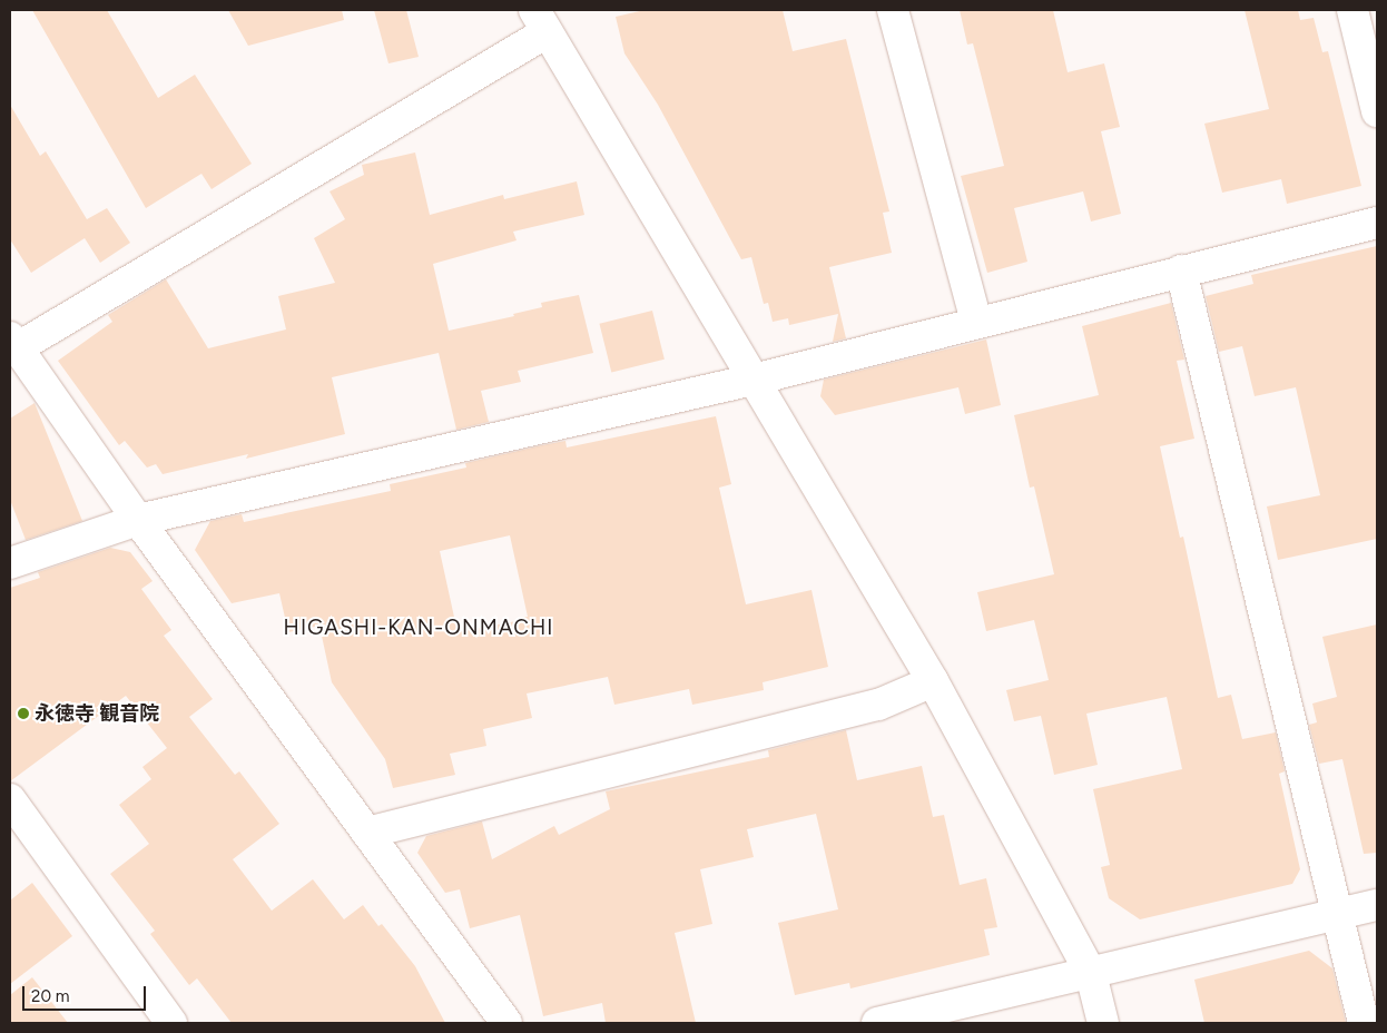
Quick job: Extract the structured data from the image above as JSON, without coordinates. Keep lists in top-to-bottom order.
{
  "districts": ["HIGASHI-KAN-ONMACHI"],
  "places": ["永徳寺 観音院"],
  "scale_bar": "20 m"
}
